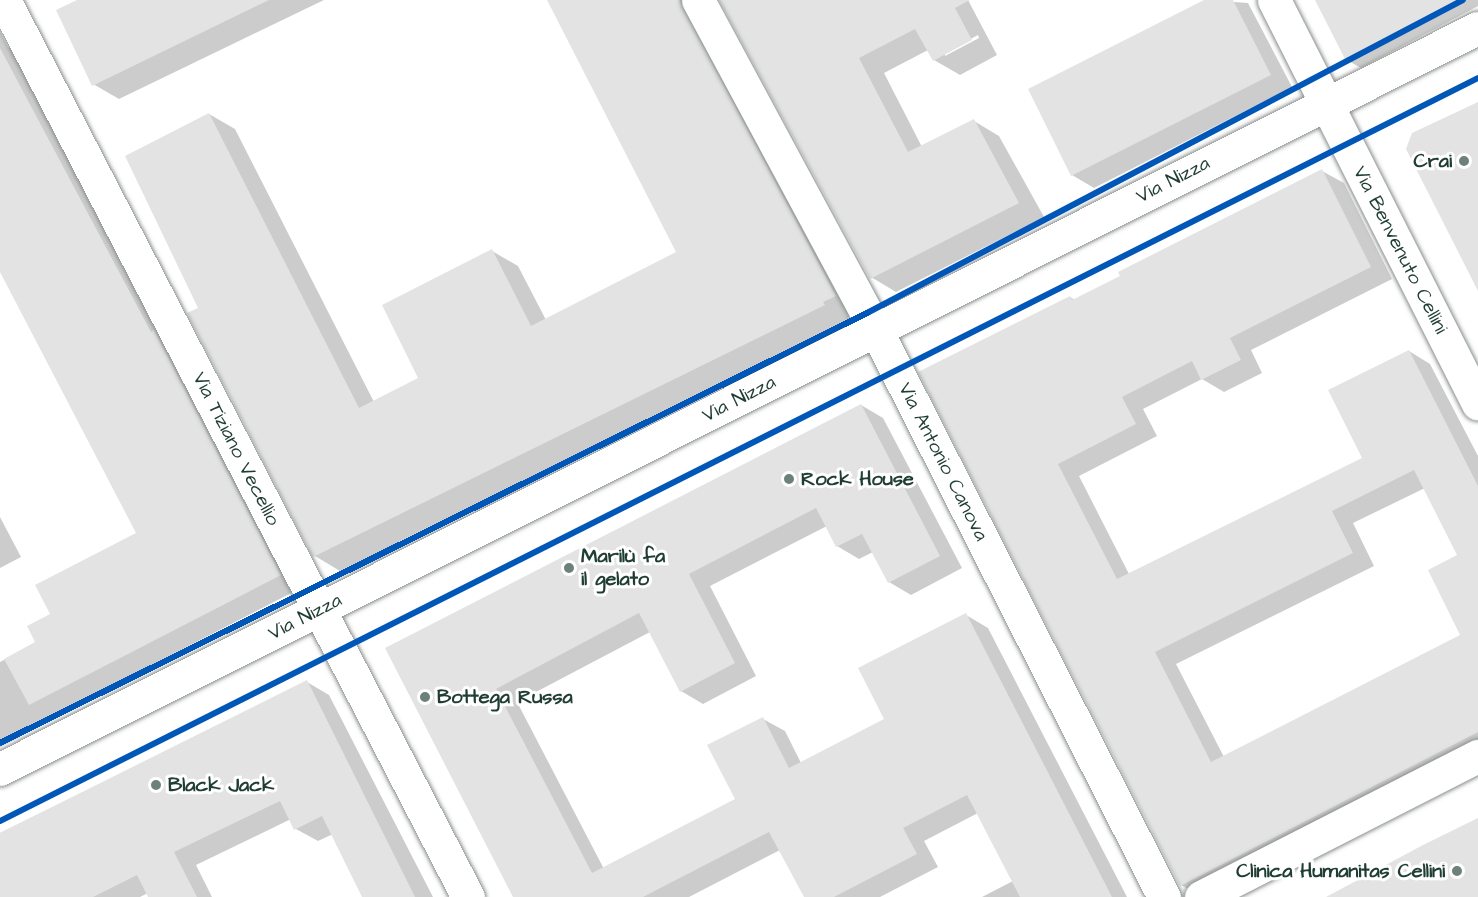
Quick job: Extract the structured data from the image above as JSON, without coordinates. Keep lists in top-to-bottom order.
{
  "streets": {
    "street": [
      "Via Nizza",
      "Via Benvenuto Cellini",
      "Via Tiziano Vecellio",
      "Via Antonio Canova"
    ]
  },
  "crossings": [
    ["Via Nizza", "Via Benvenuto Cellini"],
    ["Via Nizza", "Via Tiziano Vecellio"],
    ["Via Nizza", "Via Antonio Canova"]
  ],
  "places": [
    "Crai",
    "Rock House",
    "Marilù fa il gelato",
    "Bottega Russa",
    "Black Jack",
    "Clinica Humanitas Cellini"
  ]
}
